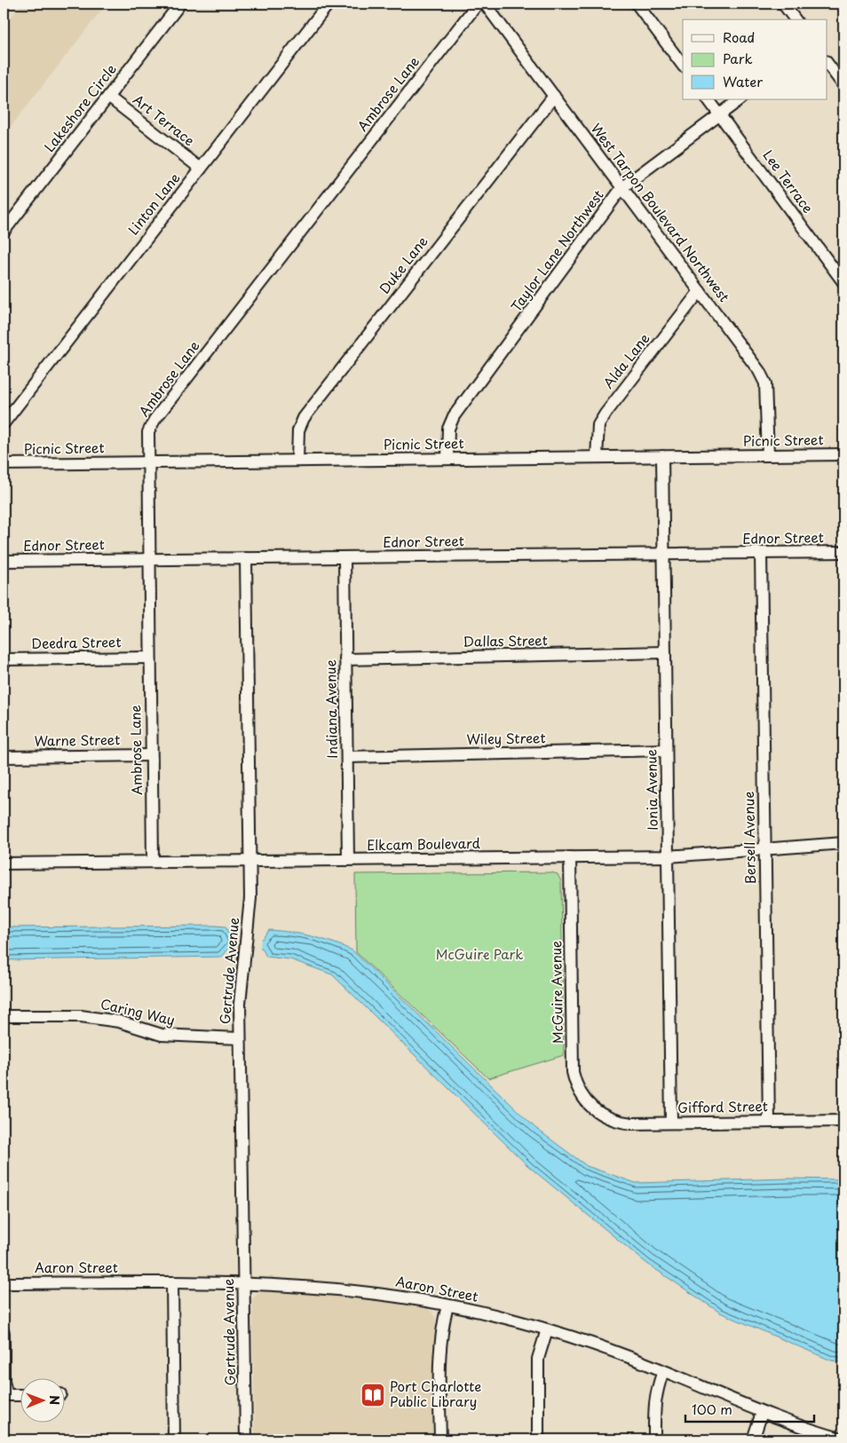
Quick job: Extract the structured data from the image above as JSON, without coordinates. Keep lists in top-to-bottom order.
{
  "streets": {
    "street": [
      "Ambrose Lane",
      "Lakeshore Circle",
      "Art Terrace",
      "Lee Terrace",
      "Linton Lane",
      "West Tarpon Boulevard Northwest",
      "Taylor Lane Northwest",
      "Duke Lane",
      "Alda Lane",
      "Picnic Street",
      "Ednor Street",
      "Dallas Street",
      "Deedra Street",
      "Indiana Avenue",
      "Wiley Street",
      "Warne Street",
      "Ionia Avenue",
      "Bersell Avenue",
      "Elkcam Boulevard",
      "Gertrude Avenue",
      "McGuire Avenue",
      "Caring Way",
      "Gifford Street",
      "Aaron Street"
    ]
  },
  "crossings": [
    ["Ambrose Lane", "Picnic Street"],
    ["Ambrose Lane", "Ednor Street"],
    ["Ambrose Lane", "Deedra Street"],
    ["Ambrose Lane", "Warne Street"],
    ["Ambrose Lane", "Elkcam Boulevard"],
    ["Lakeshore Circle", "Art Terrace"],
    ["Art Terrace", "Linton Lane"],
    ["Lee Terrace", "Taylor Lane Northwest"],
    ["West Tarpon Boulevard Northwest", "Taylor Lane Northwest"],
    ["West Tarpon Boulevard Northwest", "Duke Lane"],
    ["West Tarpon Boulevard Northwest", "Alda Lane"],
    ["West Tarpon Boulevard Northwest", "Picnic Street"],
    ["Taylor Lane Northwest", "Picnic Street"],
    ["Duke Lane", "Picnic Street"],
    ["Alda Lane", "Picnic Street"],
    ["Picnic Street", "Ionia Avenue"],
    ["Ednor Street", "Indiana Avenue"],
    ["Ednor Street", "Ionia Avenue"],
    ["Ednor Street", "Bersell Avenue"],
    ["Ednor Street", "Gertrude Avenue"],
    ["Dallas Street", "Indiana Avenue"],
    ["Dallas Street", "Ionia Avenue"],
    ["Indiana Avenue", "Wiley Street"],
    ["Indiana Avenue", "Elkcam Boulevard"],
    ["Wiley Street", "Ionia Avenue"],
    ["Ionia Avenue", "Elkcam Boulevard"],
    ["Ionia Avenue", "Gifford Street"],
    ["Bersell Avenue", "Elkcam Boulevard"],
    ["Bersell Avenue", "Gifford Street"],
    ["Elkcam Boulevard", "Gertrude Avenue"],
    ["Elkcam Boulevard", "McGuire Avenue"],
    ["Gertrude Avenue", "Caring Way"],
    ["Gertrude Avenue", "Aaron Street"],
    ["McGuire Avenue", "Gifford Street"]
  ],
  "parks": ["McGuire Park"],
  "places": {
    "library": ["Port Charlotte Public Library"]
  },
  "legend": ["Road", "Park", "Water"],
  "scale_bar": "100 m",
  "north": "right"
}
